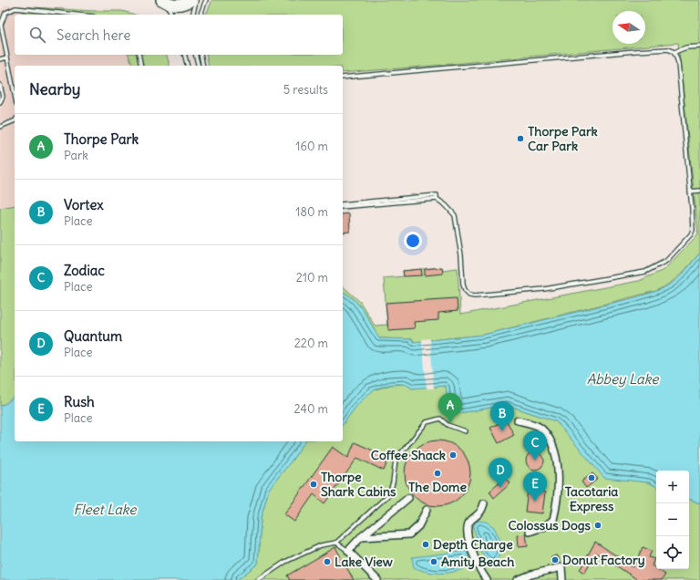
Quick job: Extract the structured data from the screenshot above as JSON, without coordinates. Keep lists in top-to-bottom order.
{
  "water": ["Abbey Lake", "Fleet Lake"],
  "places": [
    "Thorpe Park Car Park",
    "Coffee Shack",
    "The Dome",
    "Tacotaria Express",
    "Thorpe Shark Cabins",
    "Colossus Dogs",
    "Depth Charge",
    "Donut Factory",
    "Lake View",
    "Amity Beach"
  ],
  "north": "left",
  "page": {
    "search": "Search here",
    "heading": ["Nearby", "5 results"],
    "list": [
      {
        "mark": "A",
        "name": "Thorpe Park",
        "note": "Park",
        "value": "160 m"
      },
      {
        "mark": "B",
        "name": "Vortex",
        "note": "Place",
        "value": "180 m"
      },
      {
        "mark": "C",
        "name": "Zodiac",
        "note": "Place",
        "value": "210 m"
      },
      {
        "mark": "D",
        "name": "Quantum",
        "note": "Place",
        "value": "220 m"
      },
      {
        "mark": "E",
        "name": "Rush",
        "note": "Place",
        "value": "240 m"
      }
    ],
    "pins": [
      "A",
      "B",
      "C",
      "D",
      "E"
    ],
    "map_buttons": ["+", "−"]
  }
}
